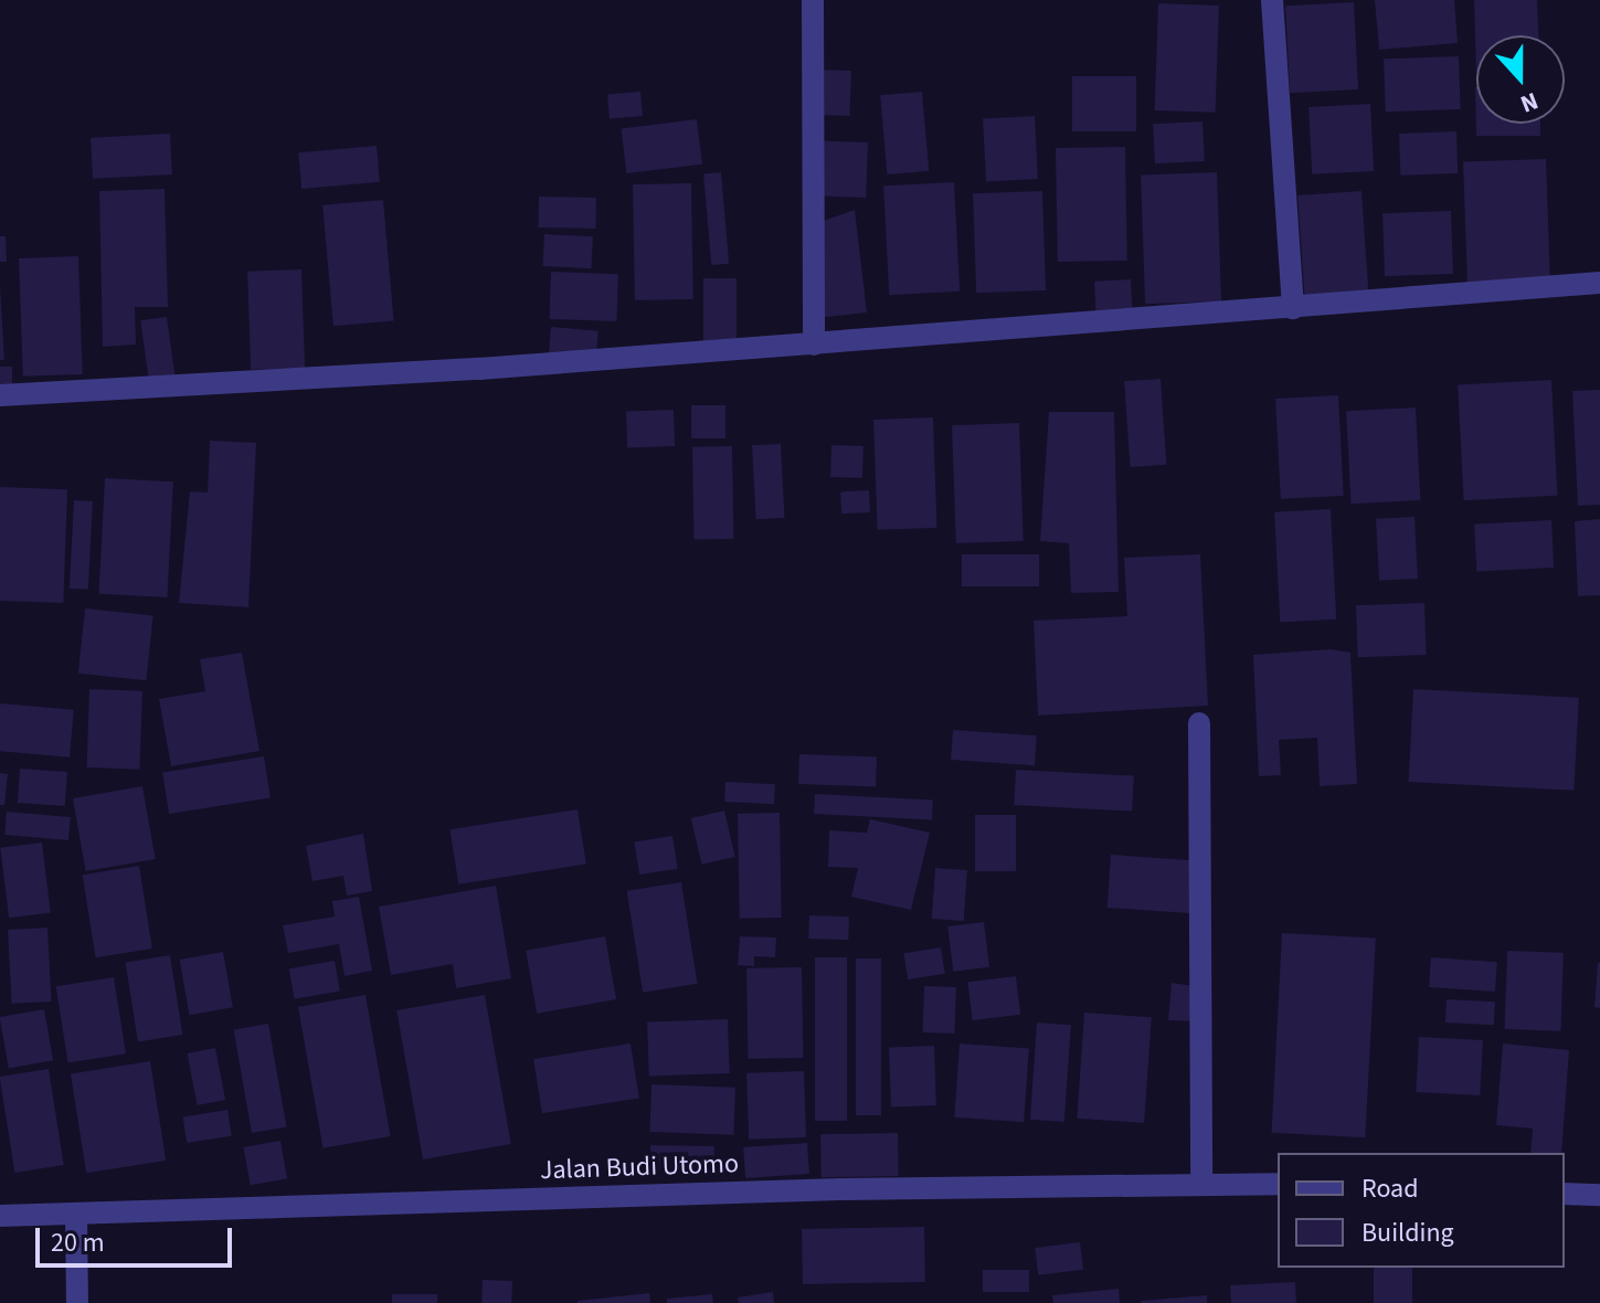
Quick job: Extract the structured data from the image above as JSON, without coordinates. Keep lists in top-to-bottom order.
{
  "streets": {
    "street": ["Jalan Budi Utomo"]
  },
  "legend": ["Road", "Building"],
  "scale_bar": "20 m",
  "north": "bottom"
}
